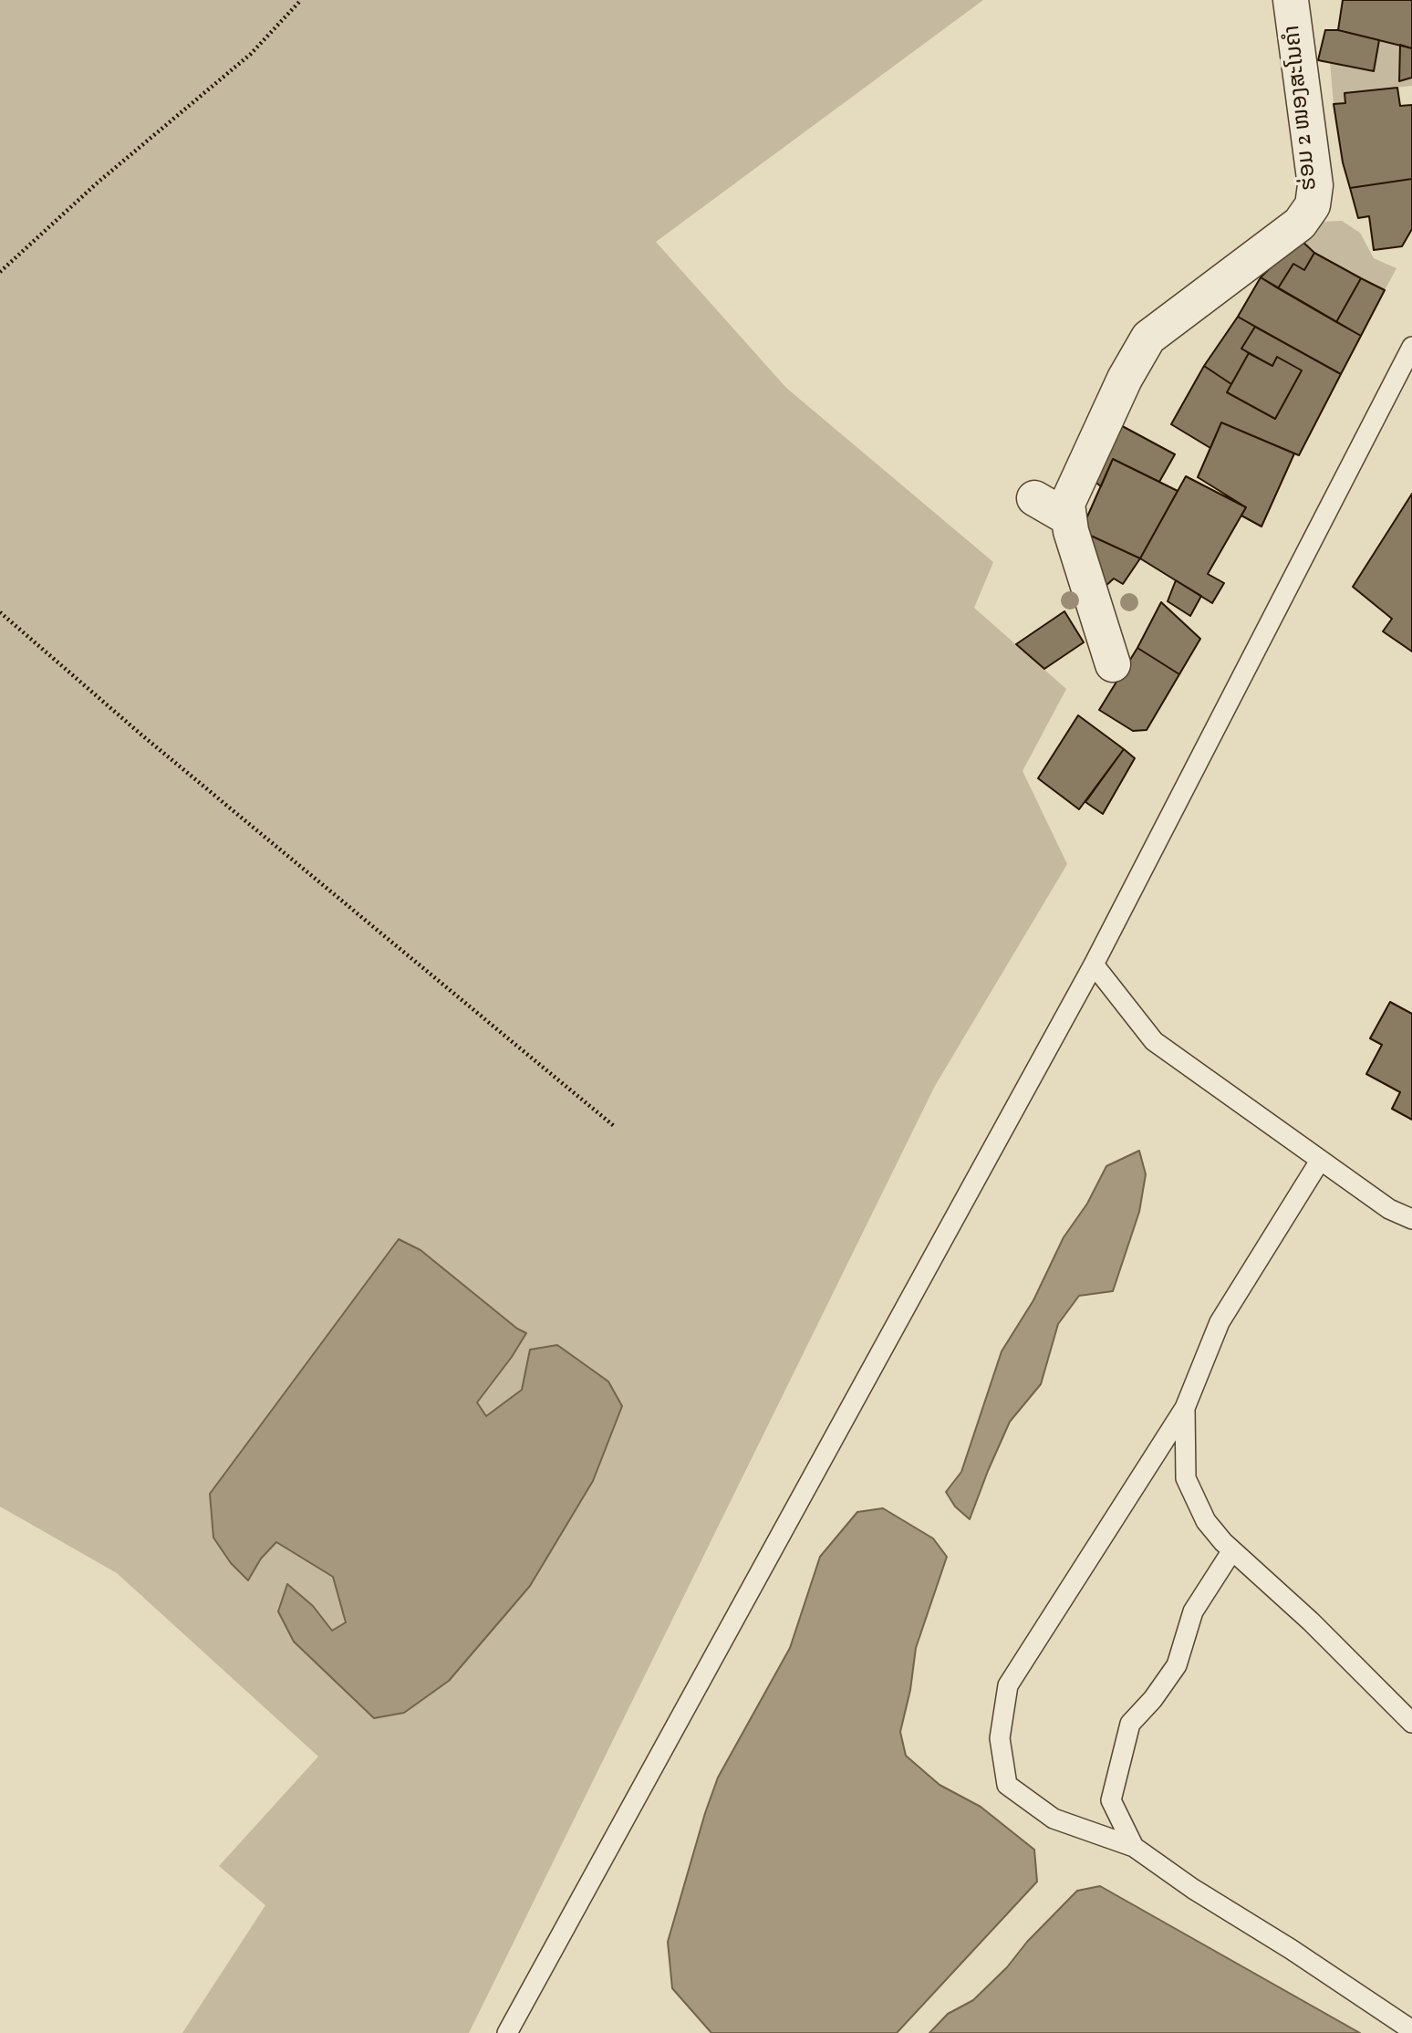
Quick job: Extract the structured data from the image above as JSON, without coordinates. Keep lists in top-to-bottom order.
{
  "streets": {
    "street": ["ຮ່ອມ 2 ໜອງສະໂນຄໍາ"]
  }
}
